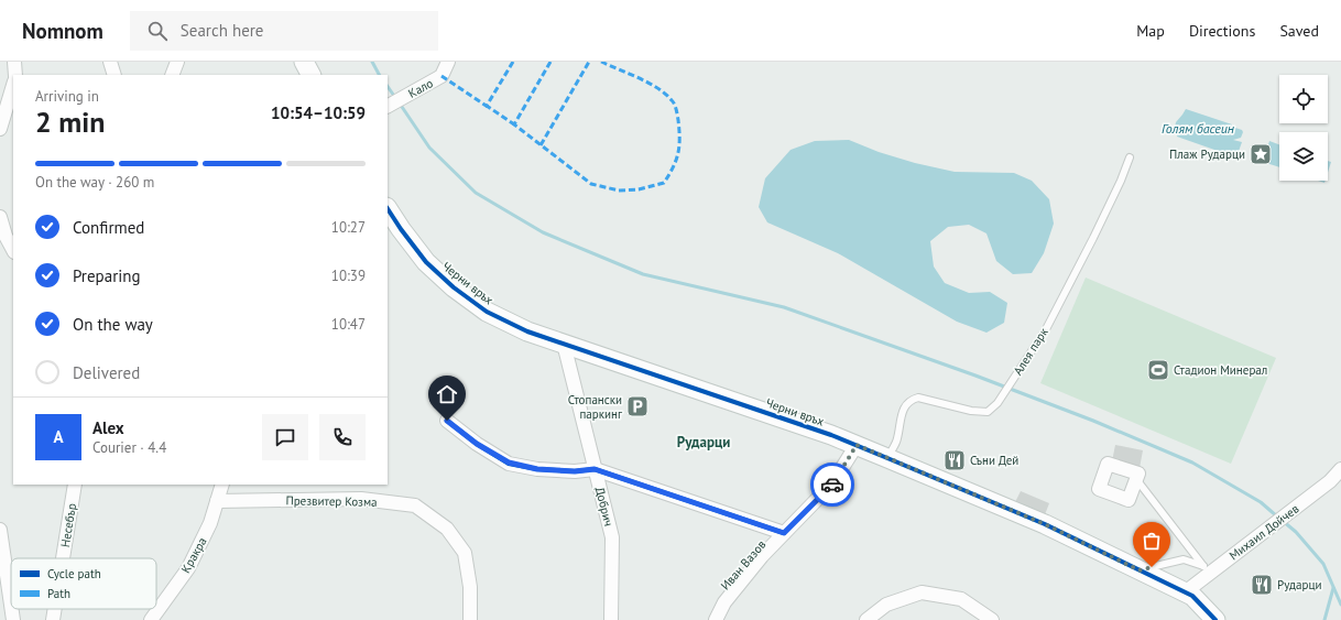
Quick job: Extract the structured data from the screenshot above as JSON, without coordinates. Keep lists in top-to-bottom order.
{
  "streets": {
    "street": [
      "Кало",
      "Черни връх",
      "Презвитер Козма",
      "Добрич",
      "Несебър",
      "Михаил Дойчев",
      "Кракра",
      "Иван Вазов"
    ],
    "lane": ["Алея парк"]
  },
  "crossings": [
    ["Черни връх", "Алея парк"],
    ["Черни връх", "Добрич"],
    ["Черни връх", "Михаил Дойчев"],
    ["Черни връх", "Иван Вазов"],
    ["Презвитер Козма", "Кракра"]
  ],
  "districts": ["Рударци"],
  "water": ["Голям басеин"],
  "places": {
    "place": ["Плаж Рударци"],
    "sports": ["Стадион Минерал"],
    "parking": ["Стопански паркинг"],
    "restaurant": ["Съни Дей", "Рударци"]
  },
  "legend": ["Cycle path", "Path"],
  "page": {
    "header": "Nomnom",
    "search": "Search here",
    "nav": ["Map", "Directions", "Saved"],
    "heading": ["2 min", "Arriving in", "10:54–10:59"],
    "panel": ["Alex", "Courier · 4.4"],
    "bar": "On the way · 260 m",
    "list": [
      ["Confirmed", "10:27"],
      ["Preparing", "10:39"],
      ["On the way", "10:47"],
      "Delivered"
    ],
    "round": "A"
  }
}
